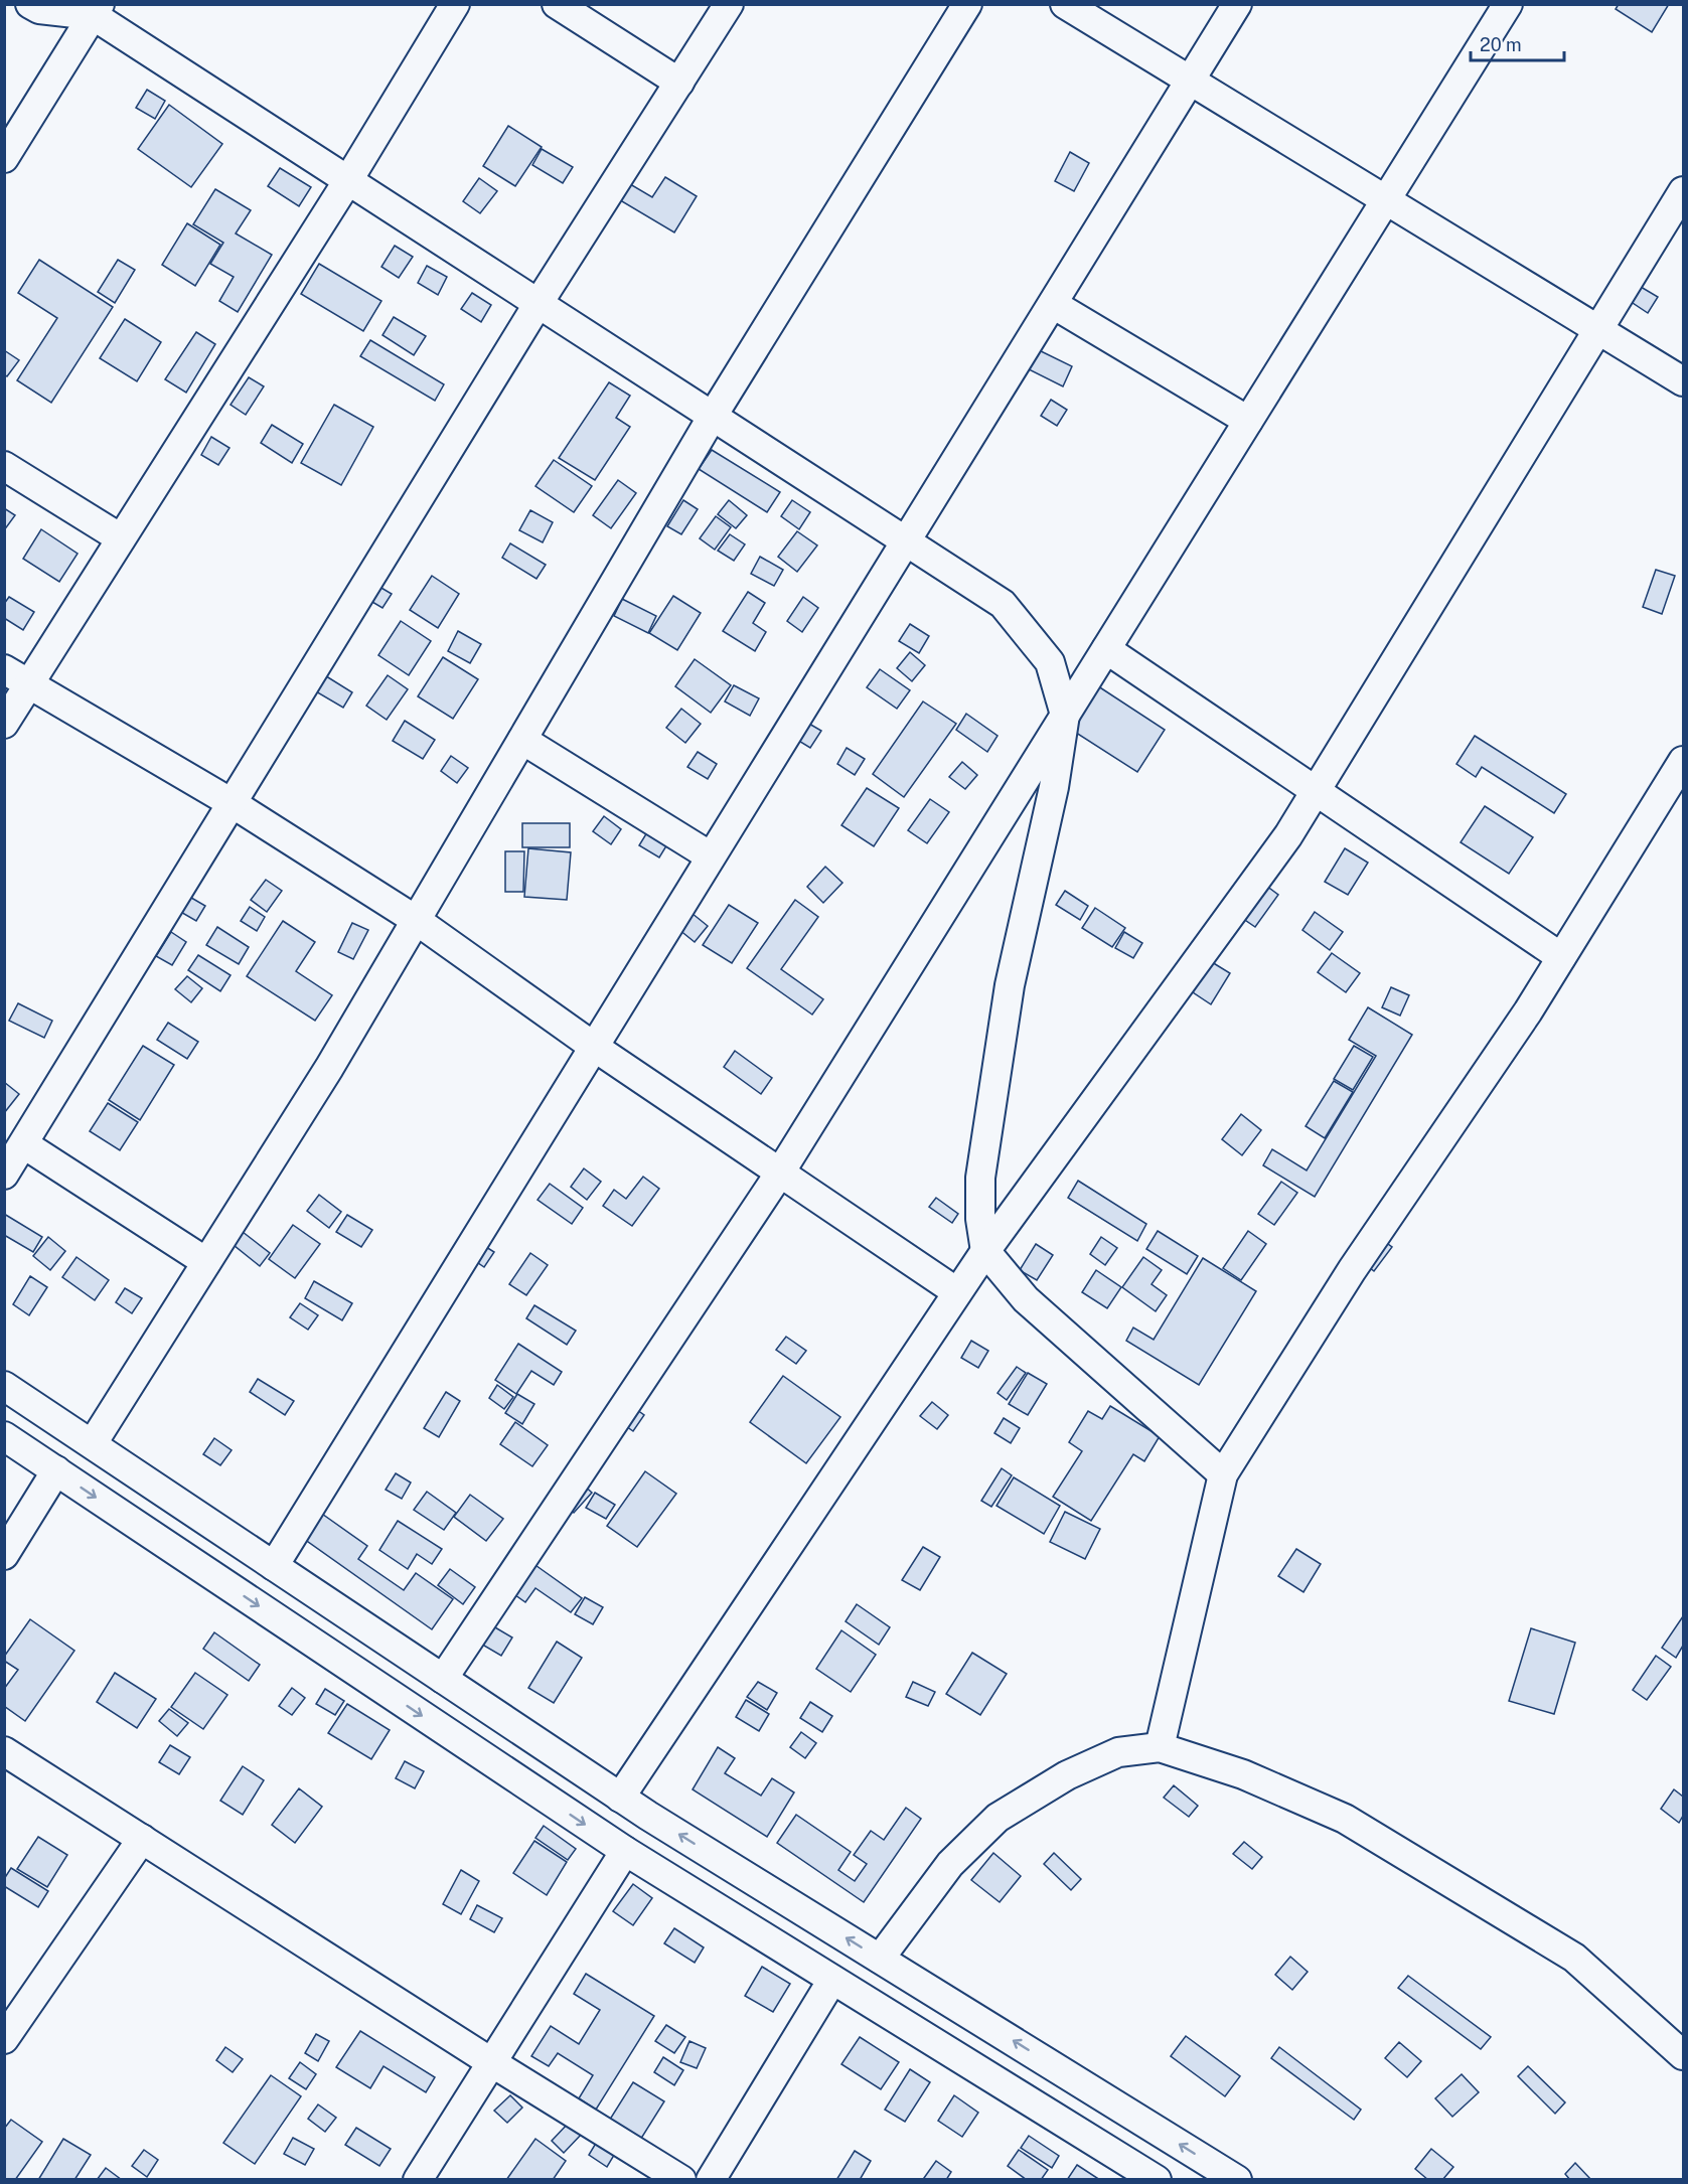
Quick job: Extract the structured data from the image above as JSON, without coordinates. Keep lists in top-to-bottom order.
{
  "scale_bar": "20 m"
}
